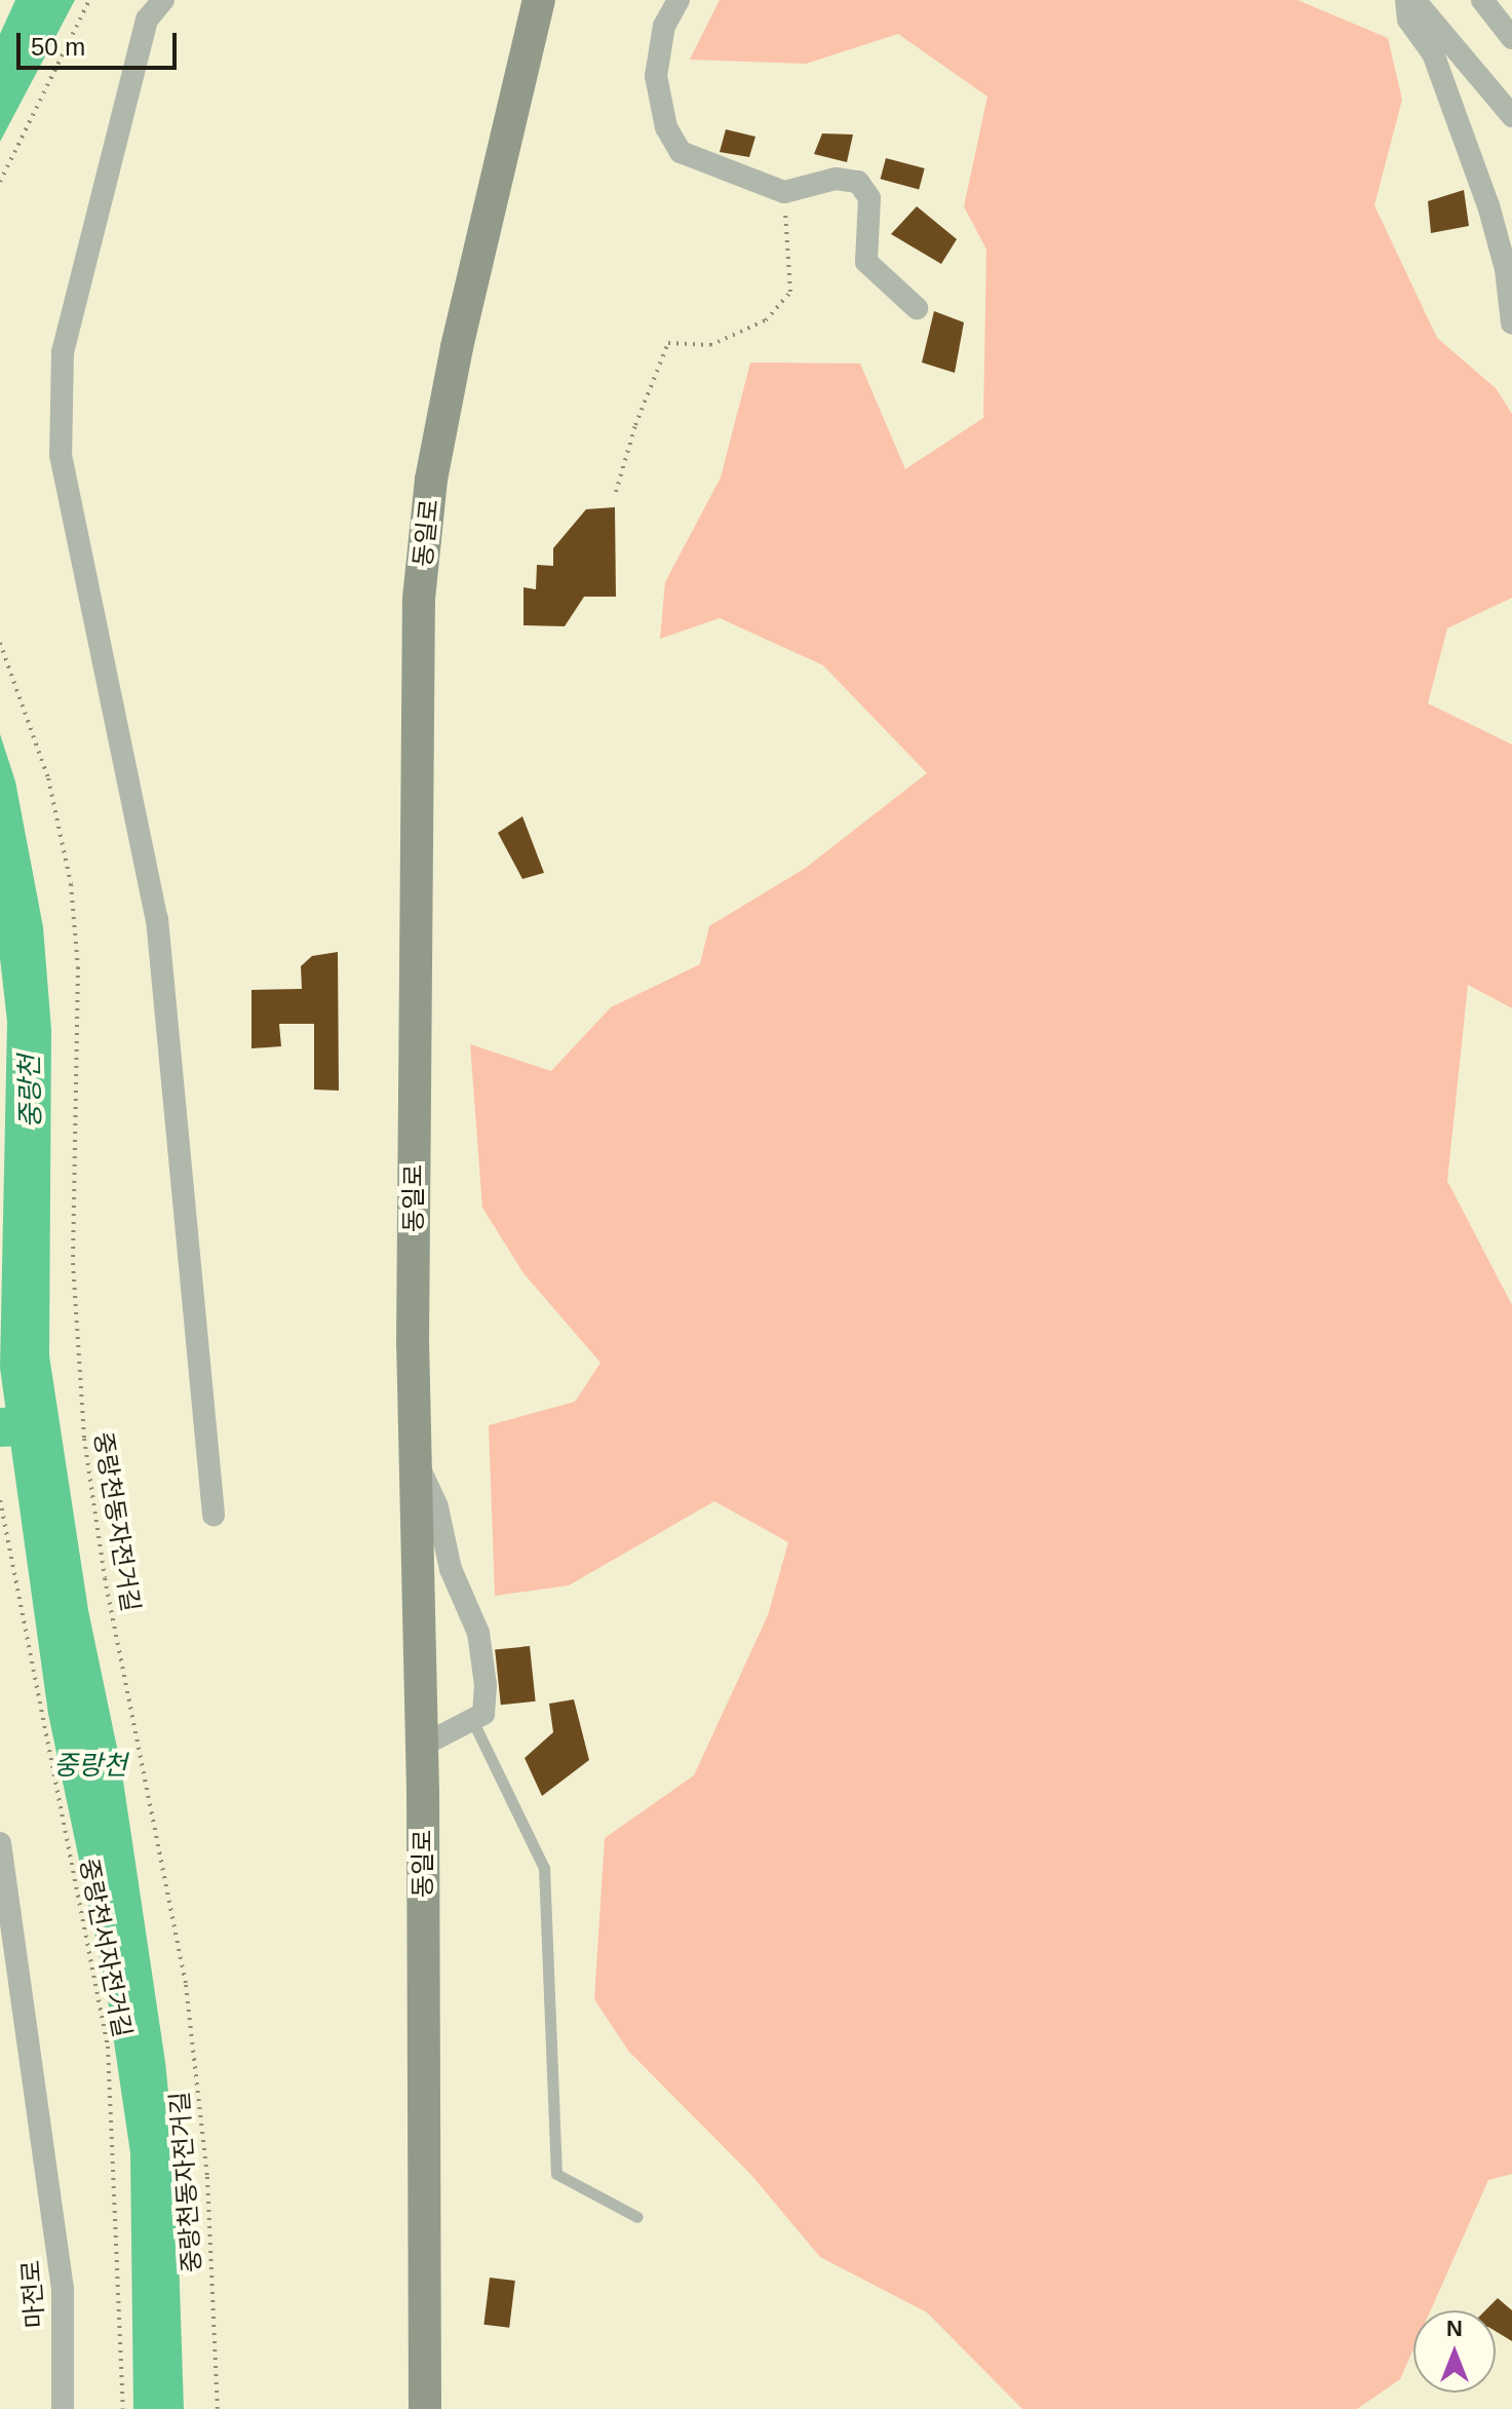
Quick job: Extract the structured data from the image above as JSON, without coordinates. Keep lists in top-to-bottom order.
{
  "streets": {
    "street": ["동일로", "마전로"],
    "path": ["중랑천동자전거길", "중랑천서자전거길"]
  },
  "water": ["중랑천"],
  "scale_bar": "50 m",
  "north": "top"
}
